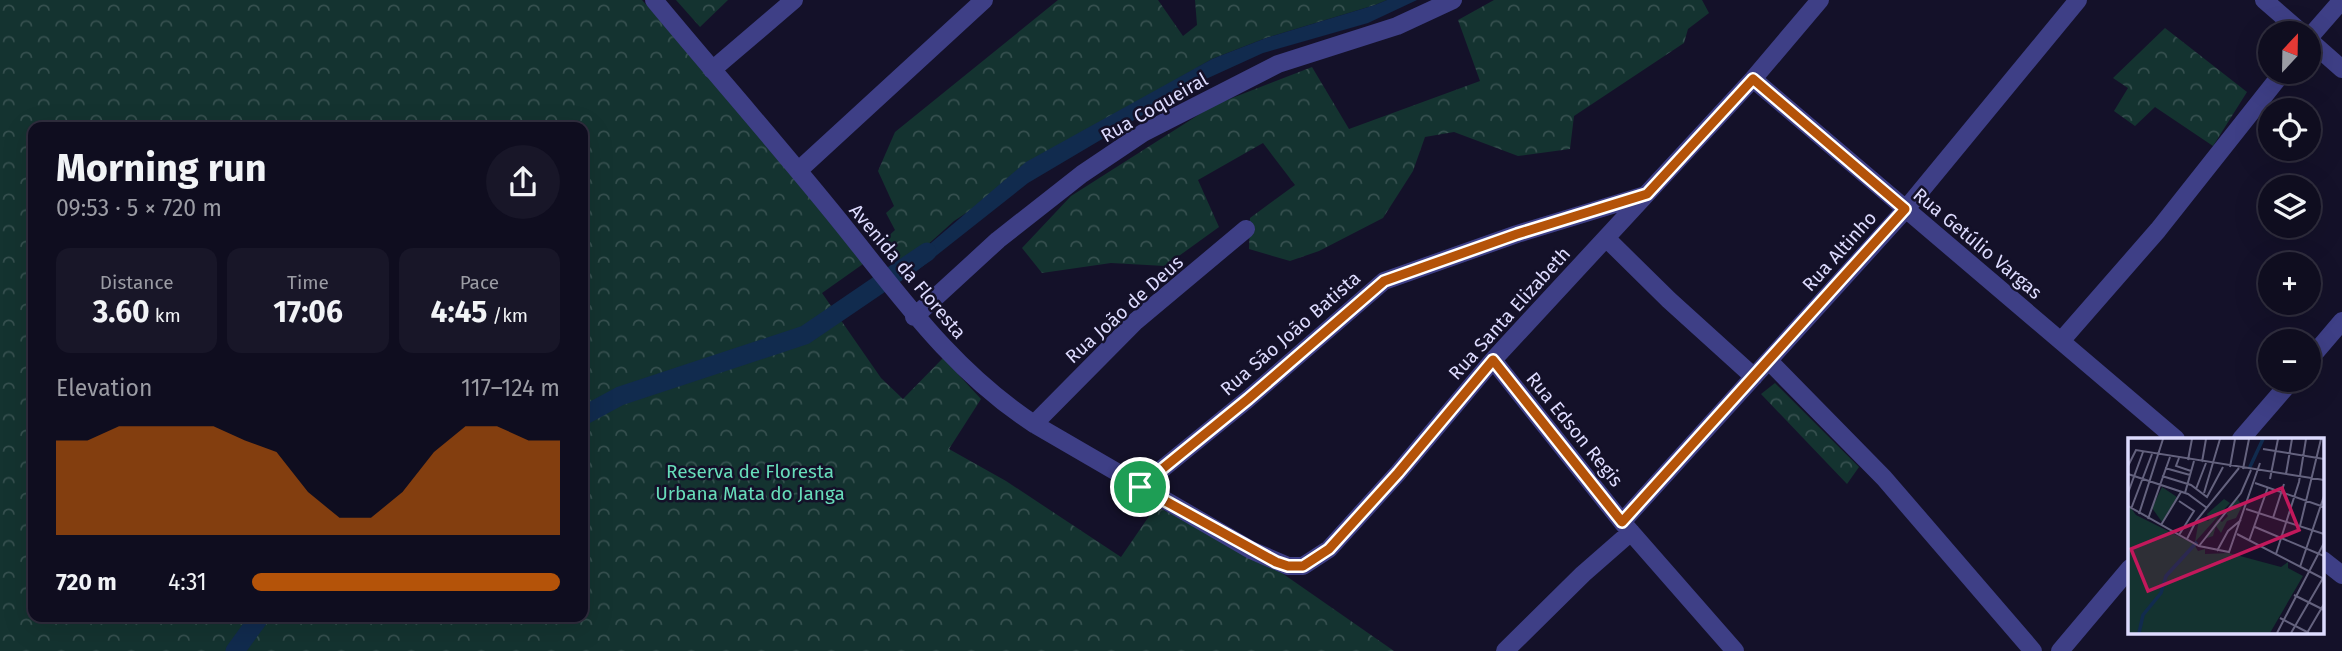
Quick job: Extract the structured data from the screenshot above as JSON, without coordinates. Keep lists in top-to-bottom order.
{
  "streets": {
    "street": [
      "Rua Coqueiral",
      "Rua Getúlio Vargas",
      "Rua Altinho",
      "Avenida da Floresta",
      "Rua João de Deus",
      "Rua Santa Elizabeth",
      "Rua São João Batista",
      "Rua Edson Regis"
    ]
  },
  "crossings": [
    ["Rua Coqueiral", "Avenida da Floresta"],
    ["Rua Getúlio Vargas", "Rua Altinho"],
    ["Rua Getúlio Vargas", "Rua Santa Elizabeth"],
    ["Rua Altinho", "Rua Edson Regis"],
    ["Avenida da Floresta", "Rua João de Deus"],
    ["Avenida da Floresta", "Rua Santa Elizabeth"],
    ["Avenida da Floresta", "Rua São João Batista"],
    ["Rua Santa Elizabeth", "Rua São João Batista"],
    ["Rua Santa Elizabeth", "Rua Edson Regis"]
  ],
  "parks": ["Reserva de Floresta Urbana Mata do Janga"],
  "north": "top",
  "page": {
    "map_buttons": ["+", "−"],
    "heading": ["Morning run", "09:53 · 5 × 720 m"],
    "stats": [
      ["Distance", "3.60 km"],
      ["Time", "17:06"],
      ["Pace", "4:45 /km"]
    ],
    "chart": ["Elevation", "117–124 m"],
    "list": [
      {
        "name": "720 m",
        "note": "4:31"
      }
    ]
  }
}
